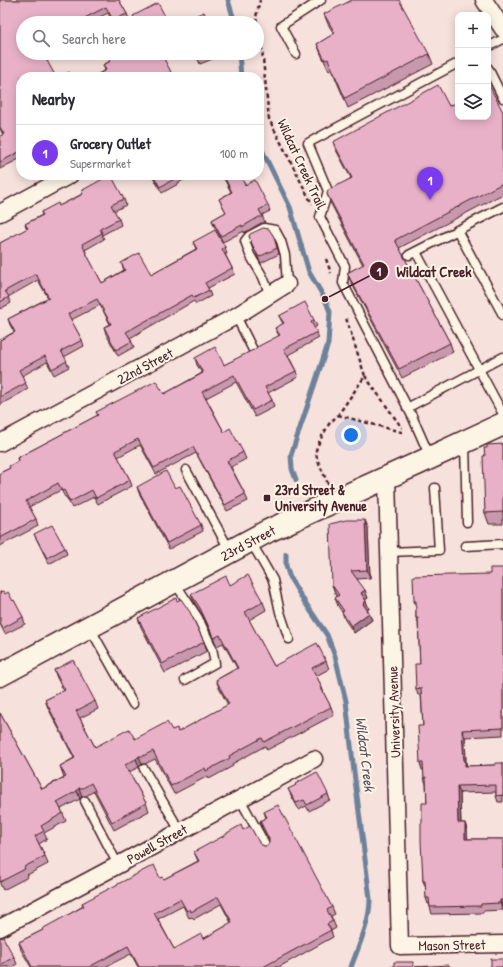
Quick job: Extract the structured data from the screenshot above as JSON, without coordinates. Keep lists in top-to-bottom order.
{
  "streets": {
    "main road": ["23rd Street"],
    "street": [
      "22nd Street",
      "University Avenue",
      "Powell Street",
      "Mason Street"
    ],
    "path": ["Wildcat Creek Trail"]
  },
  "crossings": [
    ["23rd Street", "University Avenue"],
    ["University Avenue", "Mason Street"]
  ],
  "water": ["Wildcat Creek"],
  "places": {
    "other": ["Wildcat Creek"],
    "transit": ["23rd Street & University Avenue"]
  },
  "page": {
    "map_buttons": ["+", "−"],
    "search": "Search here",
    "heading": "Nearby",
    "list": [
      {
        "mark": "1",
        "name": "Grocery Outlet",
        "note": "Supermarket",
        "value": "100 m"
      }
    ],
    "pins": "1"
  }
}
